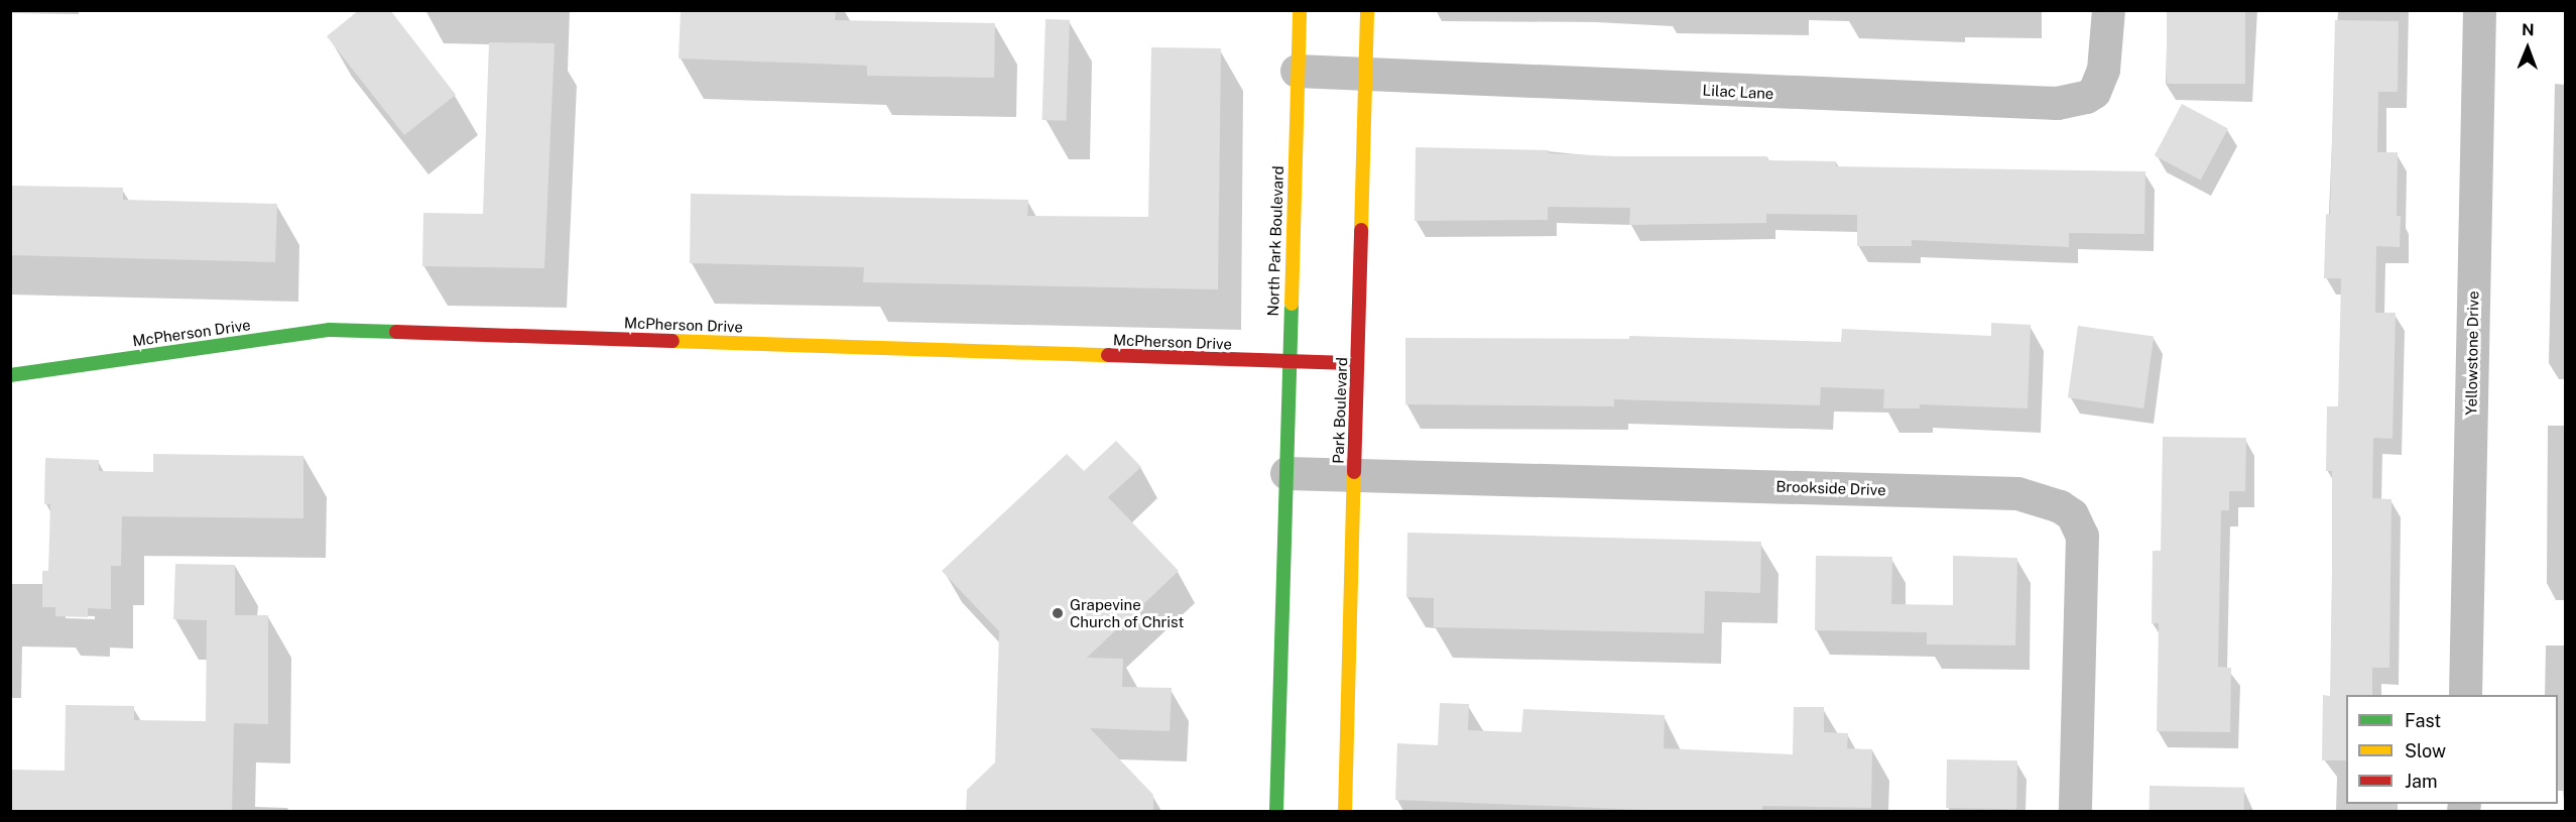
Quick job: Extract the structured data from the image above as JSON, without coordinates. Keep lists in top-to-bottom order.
{
  "streets": {
    "main road": ["North Park Boulevard", "McPherson Drive", "Park Boulevard"],
    "street": ["Lilac Lane", "Yellowstone Drive", "Brookside Drive"]
  },
  "crossings": [
    ["Lilac Lane", "North Park Boulevard"],
    ["Lilac Lane", "Park Boulevard"],
    ["North Park Boulevard", "McPherson Drive"],
    ["North Park Boulevard", "Brookside Drive"],
    ["McPherson Drive", "Park Boulevard"],
    ["Park Boulevard", "Brookside Drive"]
  ],
  "places": ["Grapevine Church of Christ"],
  "legend": ["Fast", "Slow", "Jam"],
  "north": "top"
}
